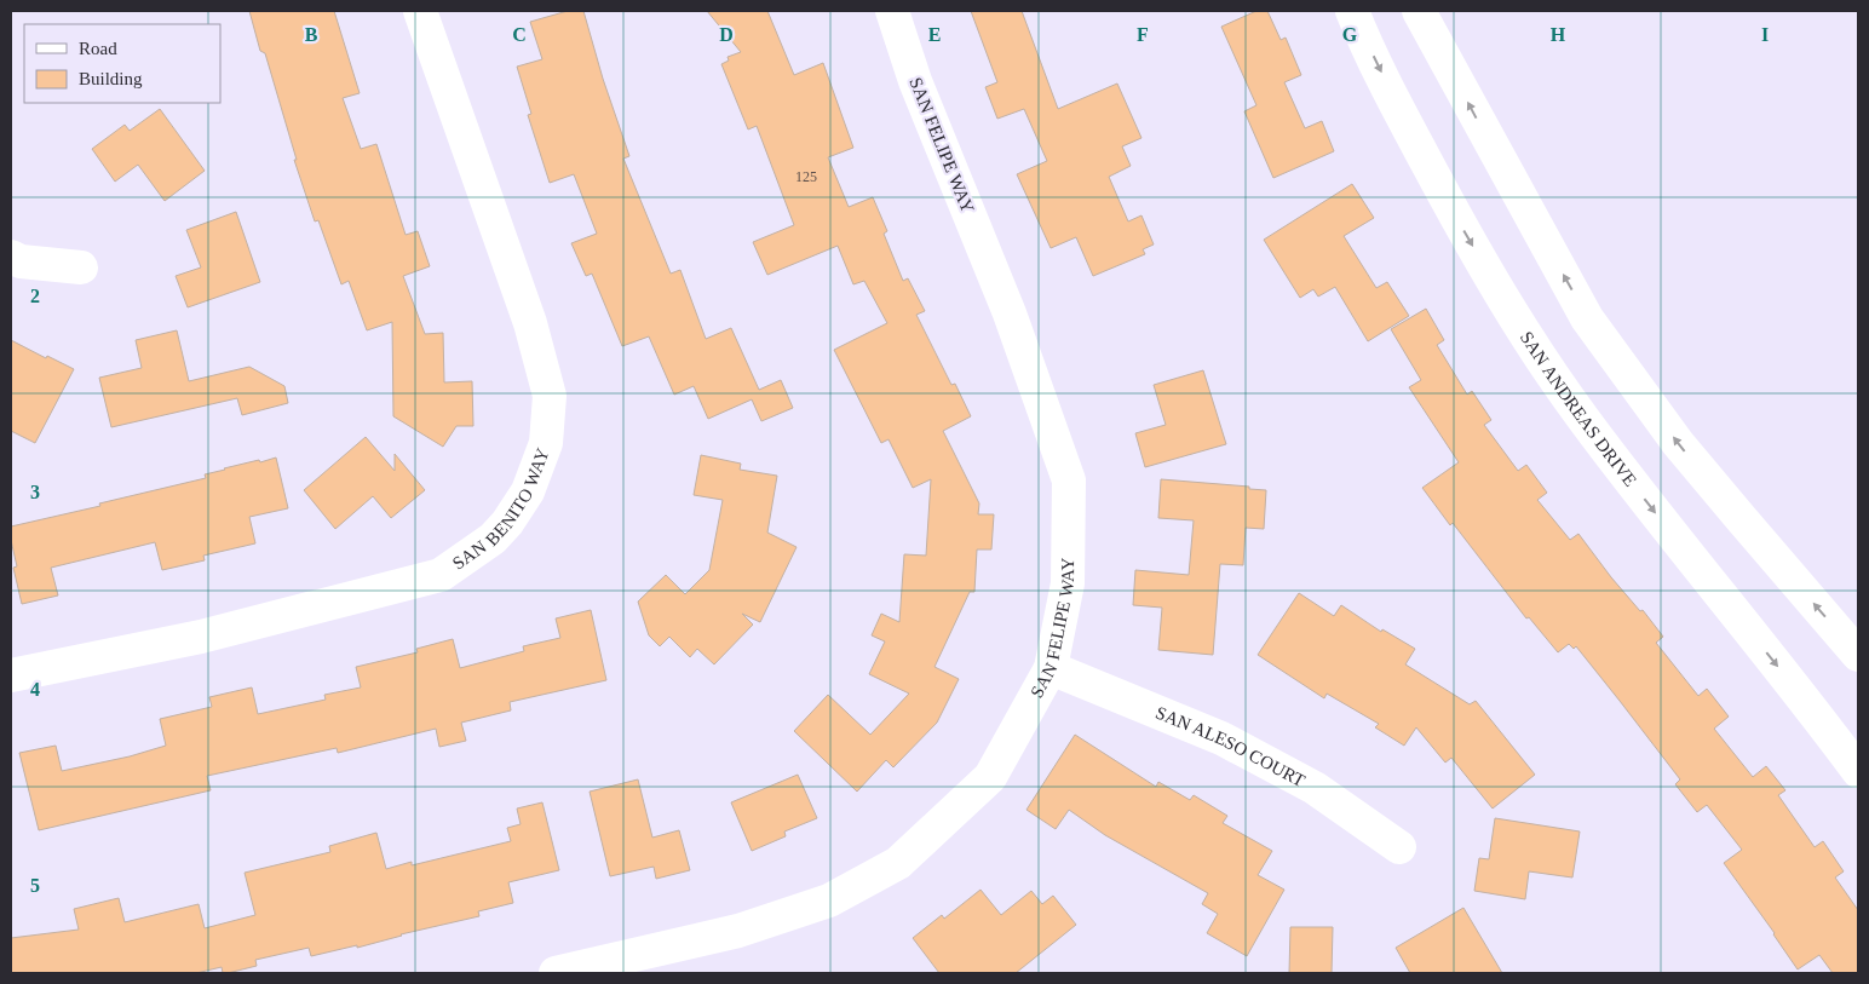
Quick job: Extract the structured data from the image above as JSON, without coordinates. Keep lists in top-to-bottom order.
{
  "streets": {
    "street": [
      "SAN FELIPE WAY",
      "SAN ANDREAS DRIVE",
      "SAN BENITO WAY",
      "SAN ALESO COURT"
    ]
  },
  "crossings": [
    ["SAN FELIPE WAY", "SAN ALESO COURT"]
  ],
  "house_numbers": ["125"],
  "legend": ["Road", "Building"],
  "grid": {
    "columns": [
      "B",
      "C",
      "D",
      "E",
      "F",
      "G",
      "H",
      "I"
    ],
    "rows": [
      "2",
      "3",
      "4",
      "5"
    ]
  }
}
